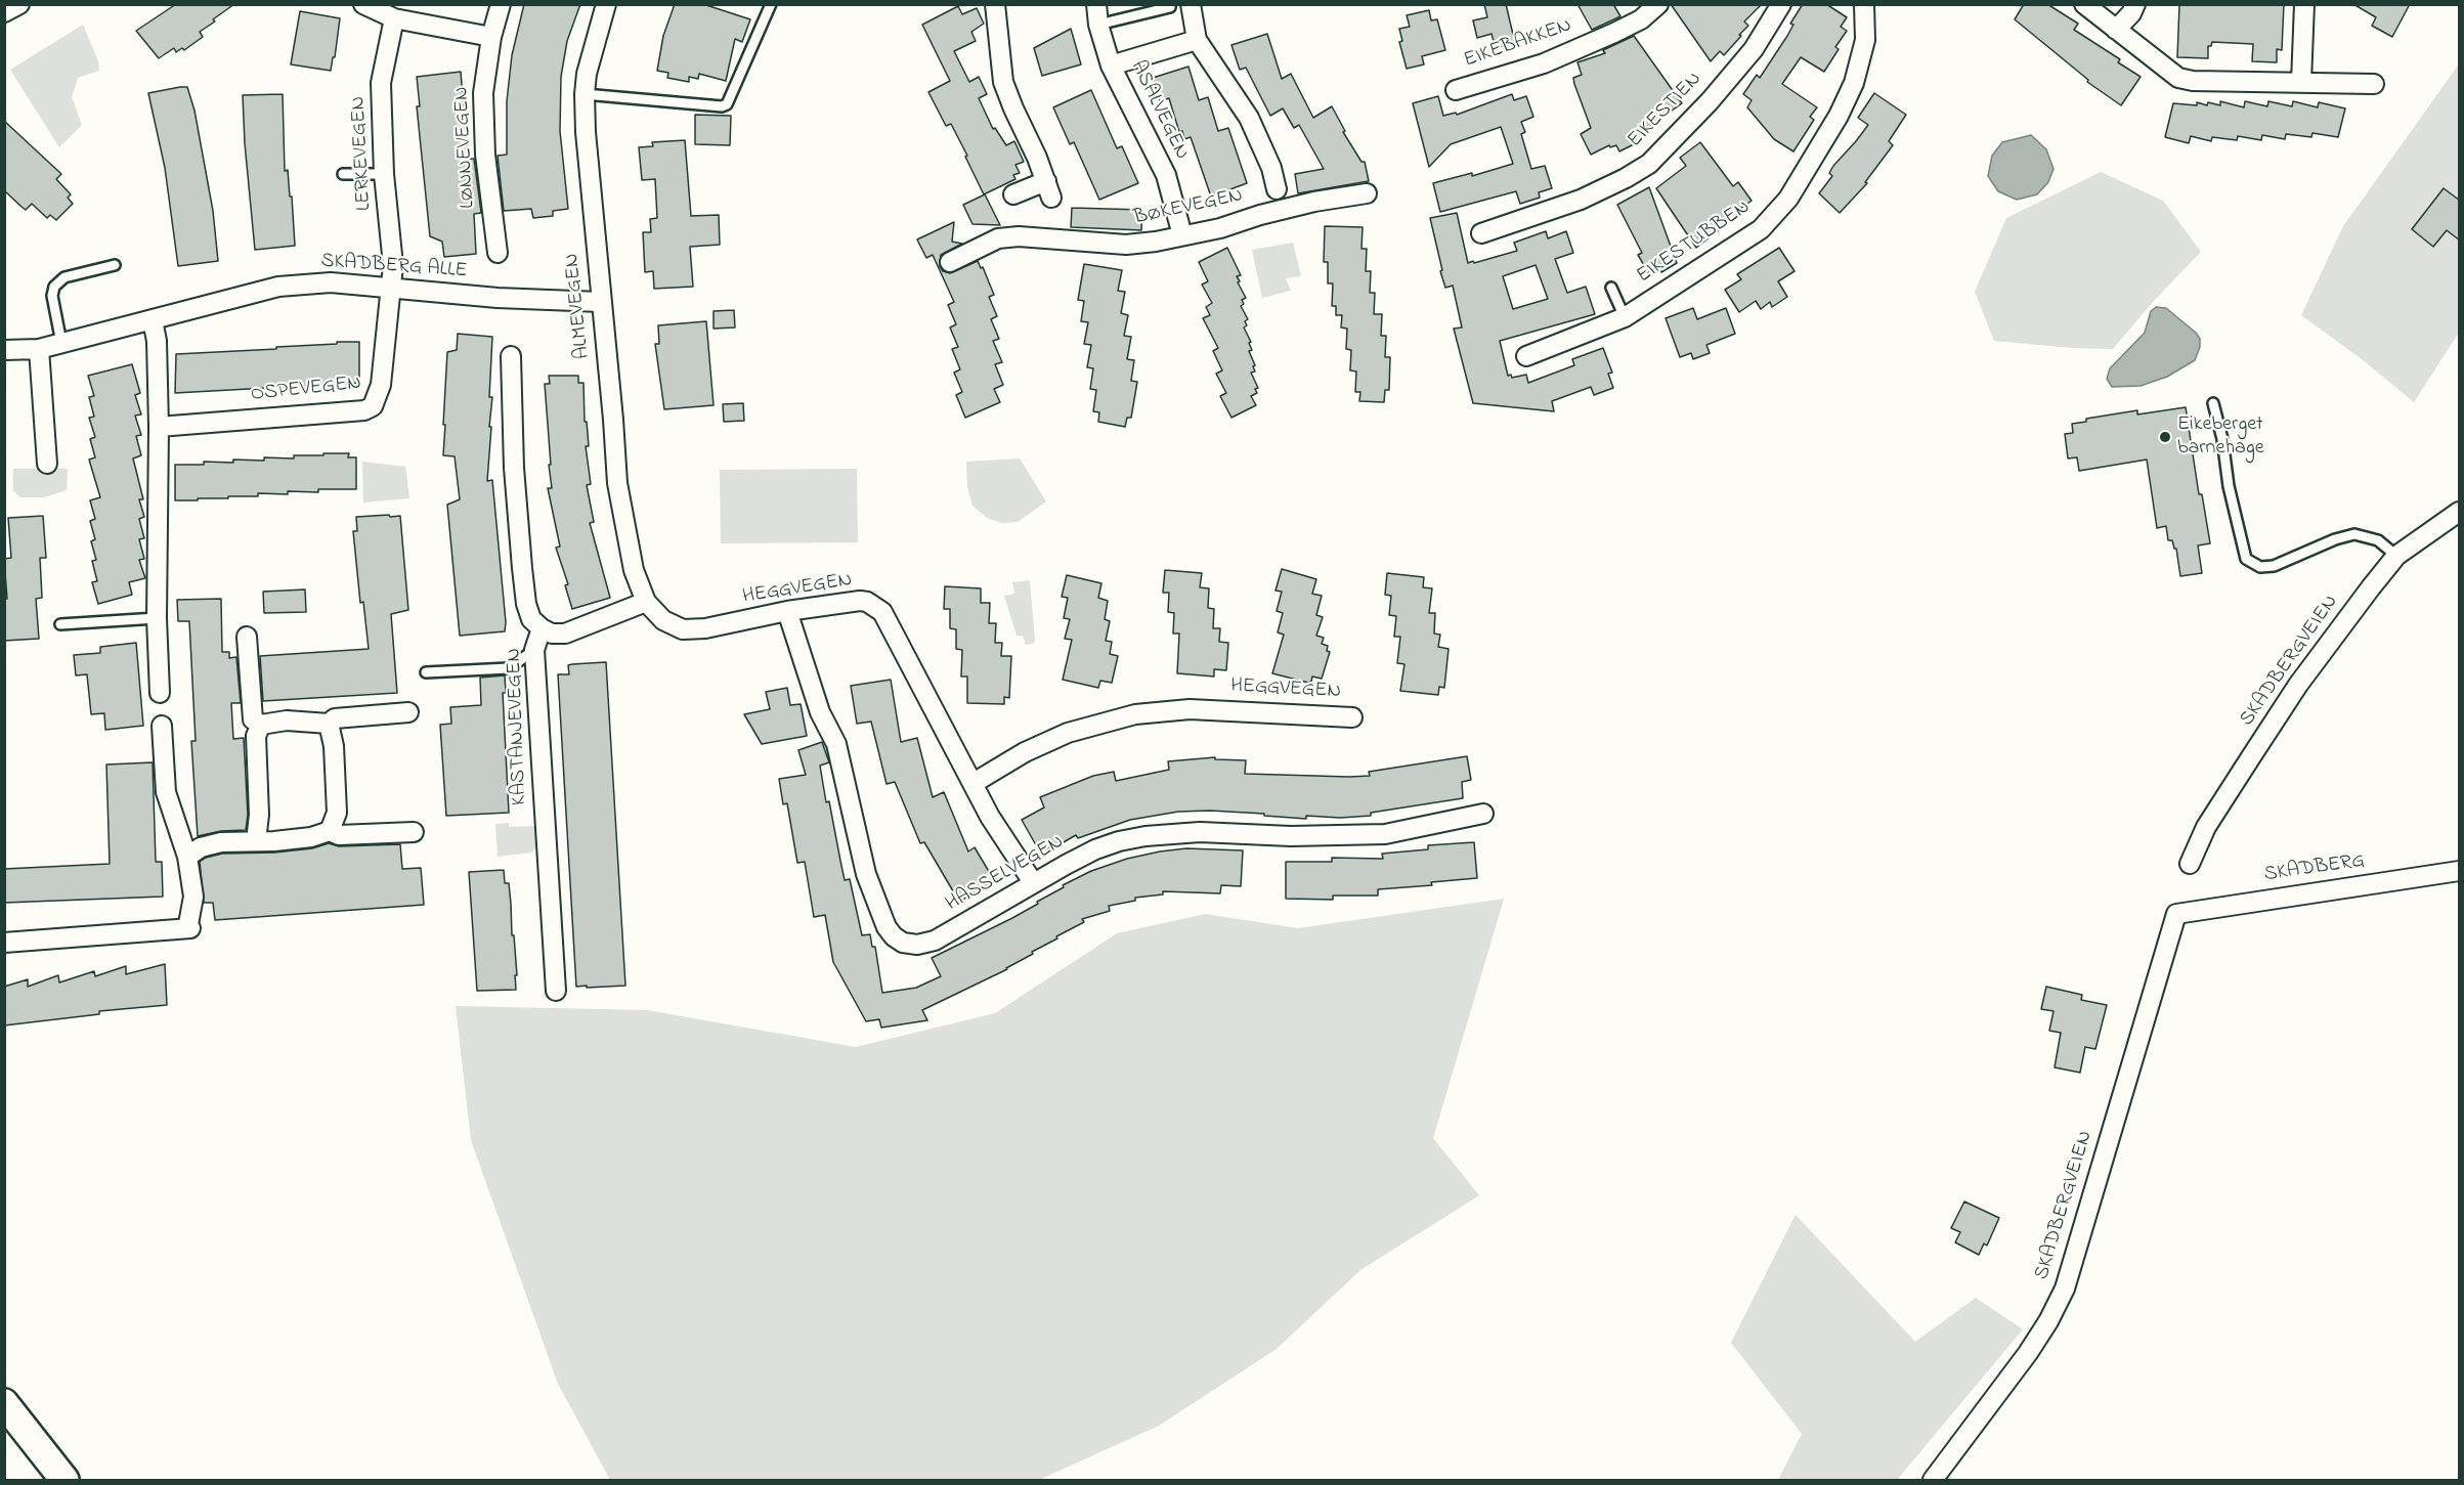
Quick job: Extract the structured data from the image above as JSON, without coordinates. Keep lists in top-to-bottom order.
{
  "streets": {
    "street": [
      "EIKEBAKKEN",
      "ASALVEGEN",
      "EIKESTIEN",
      "LØNNEVEGEN",
      "LERKEVEGEN",
      "BØKEVEGEN",
      "EIKESTUBBEN",
      "SKADBERG ALLE",
      "ALMEVEGEN",
      "OSPEVEGEN",
      "HEGGVEGEN",
      "SKADBERGVEIEN",
      "KASTANJEVEGEN",
      "SKADBERG",
      "HASSELVEGEN"
    ]
  },
  "crossings": [
    ["ASALVEGEN", "BØKEVEGEN"],
    ["LERKEVEGEN", "SKADBERG ALLE"],
    ["LERKEVEGEN", "OSPEVEGEN"],
    ["SKADBERG ALLE", "ALMEVEGEN"],
    ["SKADBERG ALLE", "OSPEVEGEN"],
    ["ALMEVEGEN", "HEGGVEGEN"],
    ["HEGGVEGEN", "HASSELVEGEN"],
    ["SKADBERGVEIEN", "SKADBERG"]
  ],
  "places": ["Eikeberget barnehage"]
}
